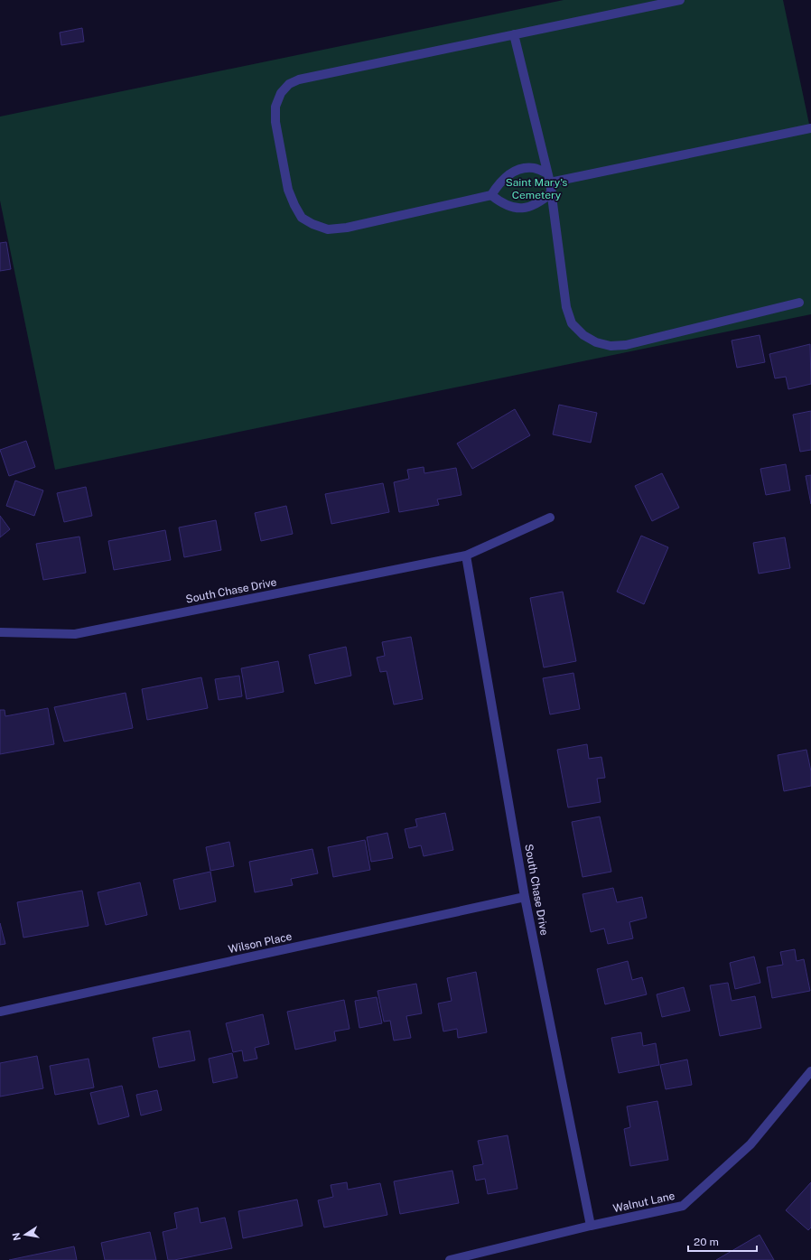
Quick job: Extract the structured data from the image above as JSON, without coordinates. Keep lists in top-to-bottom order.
{
  "streets": {
    "street": ["South Chase Drive", "Wilson Place", "Walnut Lane"]
  },
  "crossings": [
    ["South Chase Drive", "Wilson Place"],
    ["South Chase Drive", "Walnut Lane"]
  ],
  "parks": ["Saint Mary's Cemetery"],
  "scale_bar": "20 m",
  "north": "left"
}
